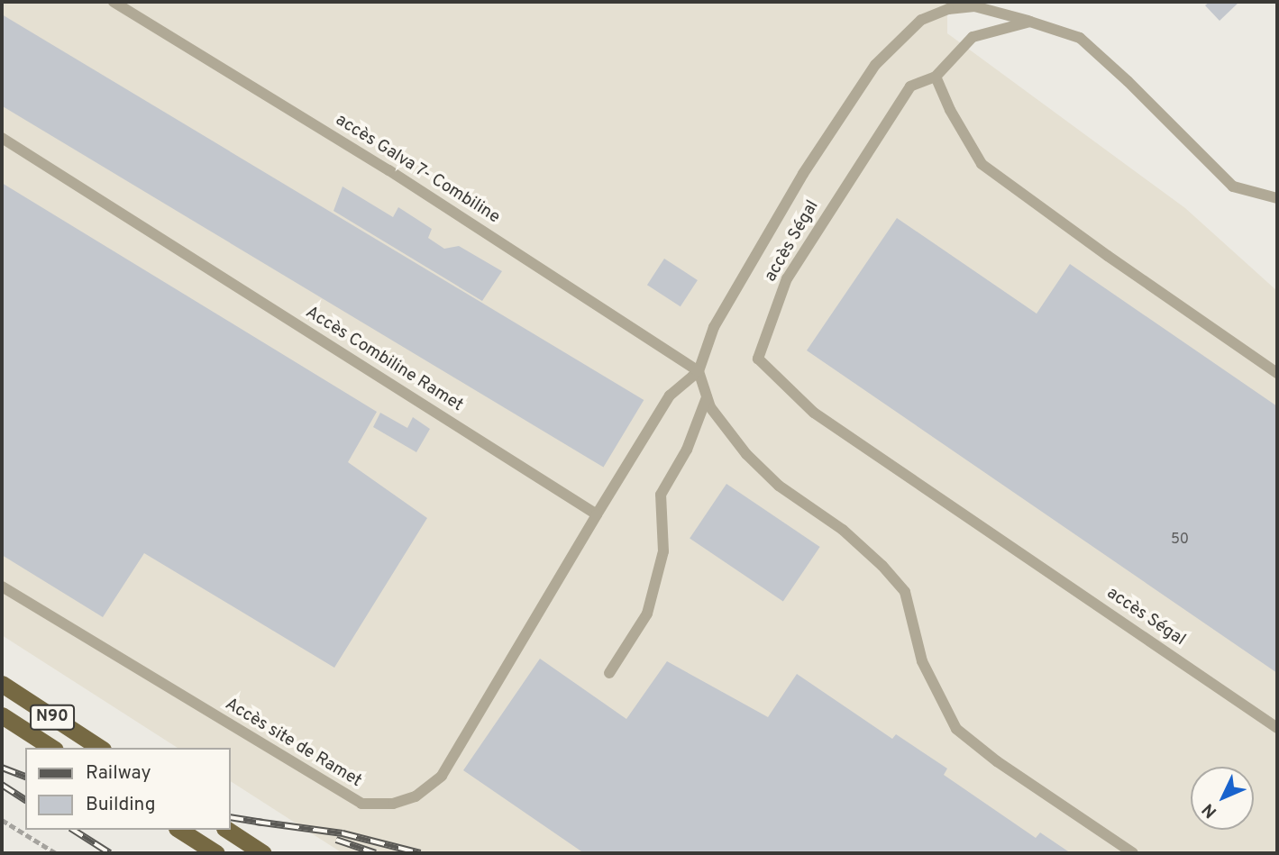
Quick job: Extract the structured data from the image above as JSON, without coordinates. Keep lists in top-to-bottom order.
{
  "streets": {
    "highway": ["N90"],
    "lane": [
      "accès Galva 7- Combiline",
      "accès Ségal",
      "Accès Combiline Ramet",
      "Accès site de Ramet"
    ]
  },
  "crossings": [
    ["Accès Combiline Ramet", "Accès site de Ramet"]
  ],
  "house_numbers": ["50"],
  "legend": ["Railway", "Building"],
  "north": "bottom left"
}
